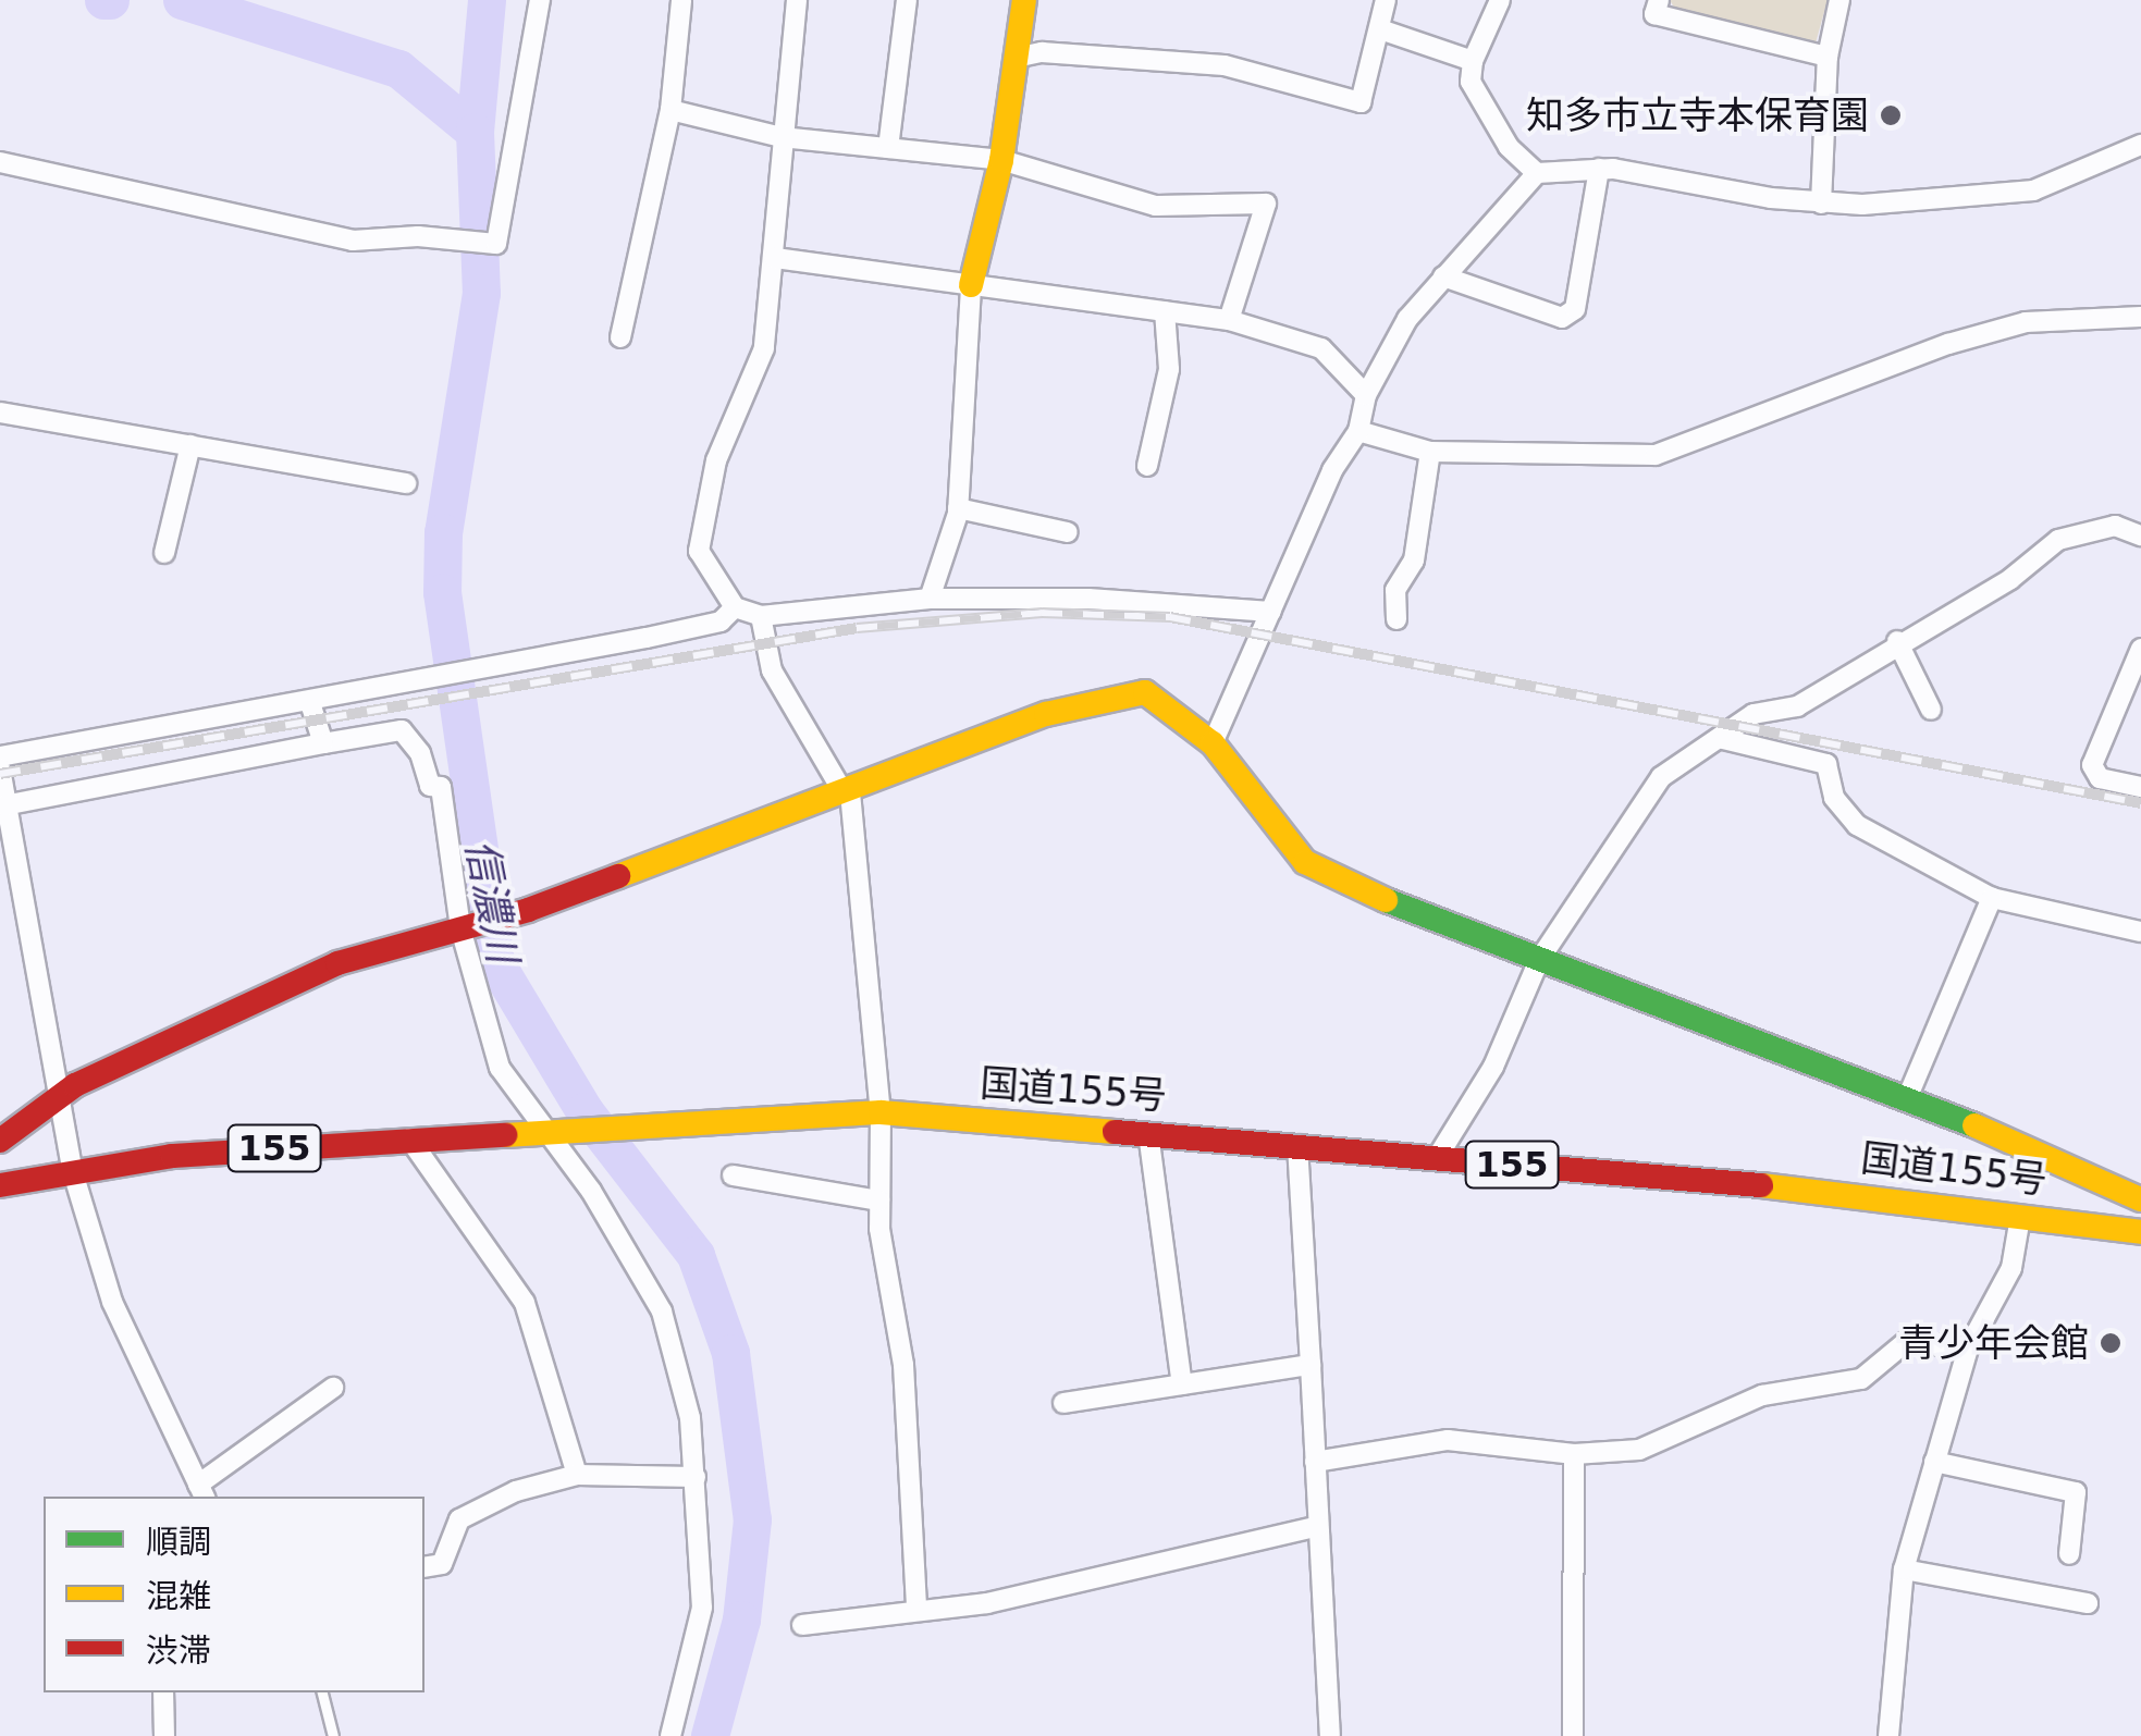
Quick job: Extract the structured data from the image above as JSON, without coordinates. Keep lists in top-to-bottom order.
{
  "streets": {
    "main road": ["国道155号", "155"]
  },
  "water": ["信濃川"],
  "places": ["知多市立寺本保育園", "青少年会館"],
  "legend": ["順調", "混雑", "渋滞"]
}
